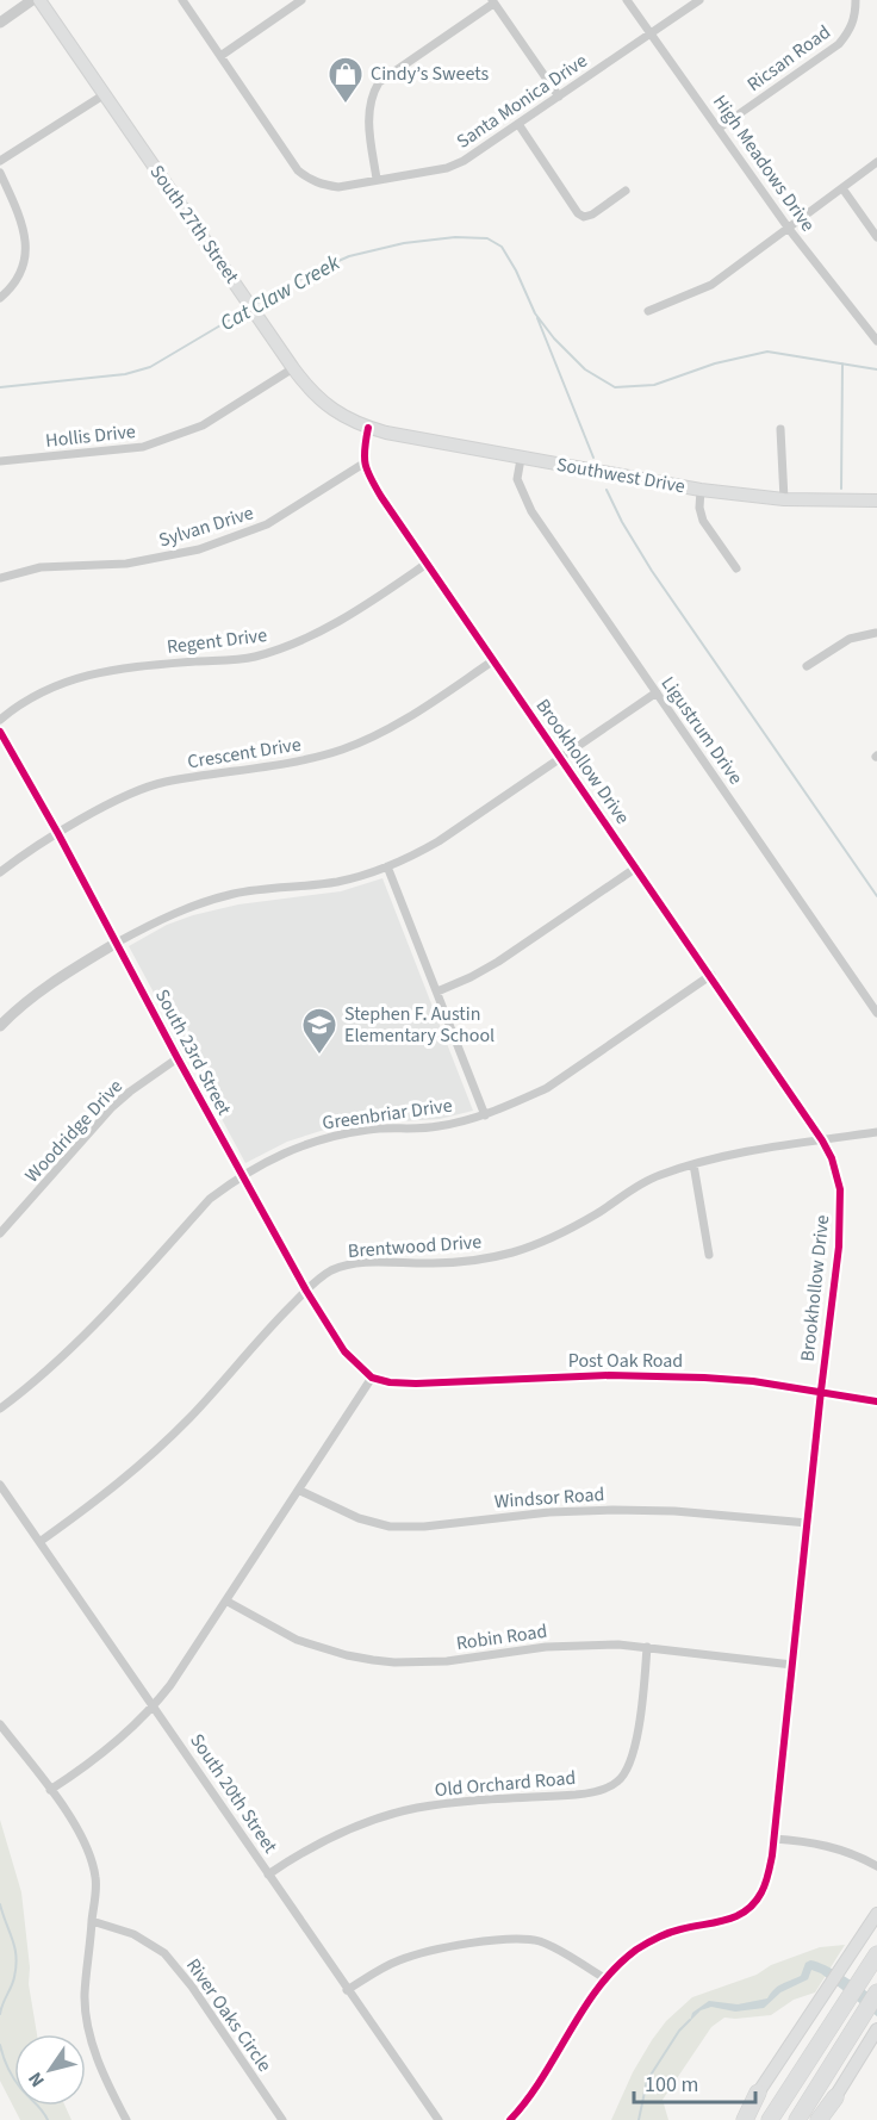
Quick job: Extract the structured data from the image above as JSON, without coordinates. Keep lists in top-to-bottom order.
{
  "streets": {
    "main road": ["South 27th Street", "Southwest Drive"],
    "street": [
      "Ricsan Road",
      "Santa Monica Drive",
      "High Meadows Drive",
      "Hollis Drive",
      "Sylvan Drive",
      "Regent Drive",
      "Ligustrum Drive",
      "Crescent Drive",
      "Brookhollow Drive",
      "South 23rd Street",
      "Greenbriar Drive",
      "Woodridge Drive",
      "Brentwood Drive",
      "Post Oak Road",
      "Windsor Road",
      "Robin Road",
      "Old Orchard Road",
      "South 20th Street",
      "River Oaks Circle"
    ]
  },
  "crossings": [
    ["Ricsan Road", "High Meadows Drive"],
    ["Santa Monica Drive", "High Meadows Drive"],
    ["South 27th Street", "Hollis Drive"],
    ["South 27th Street", "Southwest Drive"],
    ["Southwest Drive", "Ligustrum Drive"],
    ["Sylvan Drive", "Brookhollow Drive"],
    ["Regent Drive", "Brookhollow Drive"],
    ["Crescent Drive", "Brookhollow Drive"],
    ["Crescent Drive", "South 23rd Street"],
    ["Brookhollow Drive", "Greenbriar Drive"],
    ["Brookhollow Drive", "Brentwood Drive"],
    ["Brookhollow Drive", "Post Oak Road"],
    ["Brookhollow Drive", "Windsor Road"],
    ["Brookhollow Drive", "Robin Road"],
    ["South 23rd Street", "Greenbriar Drive"],
    ["South 23rd Street", "Woodridge Drive"],
    ["South 23rd Street", "Brentwood Drive"],
    ["South 23rd Street", "Post Oak Road"],
    ["Brentwood Drive", "South 20th Street"],
    ["Robin Road", "Old Orchard Road"],
    ["Old Orchard Road", "South 20th Street"]
  ],
  "water": ["Cat Claw Creek"],
  "places": {
    "shop": ["Cindy’s Sweets"],
    "school or university": ["Stephen F. Austin Elementary School"]
  },
  "scale_bar": "100 m",
  "north": "bottom left"
}
